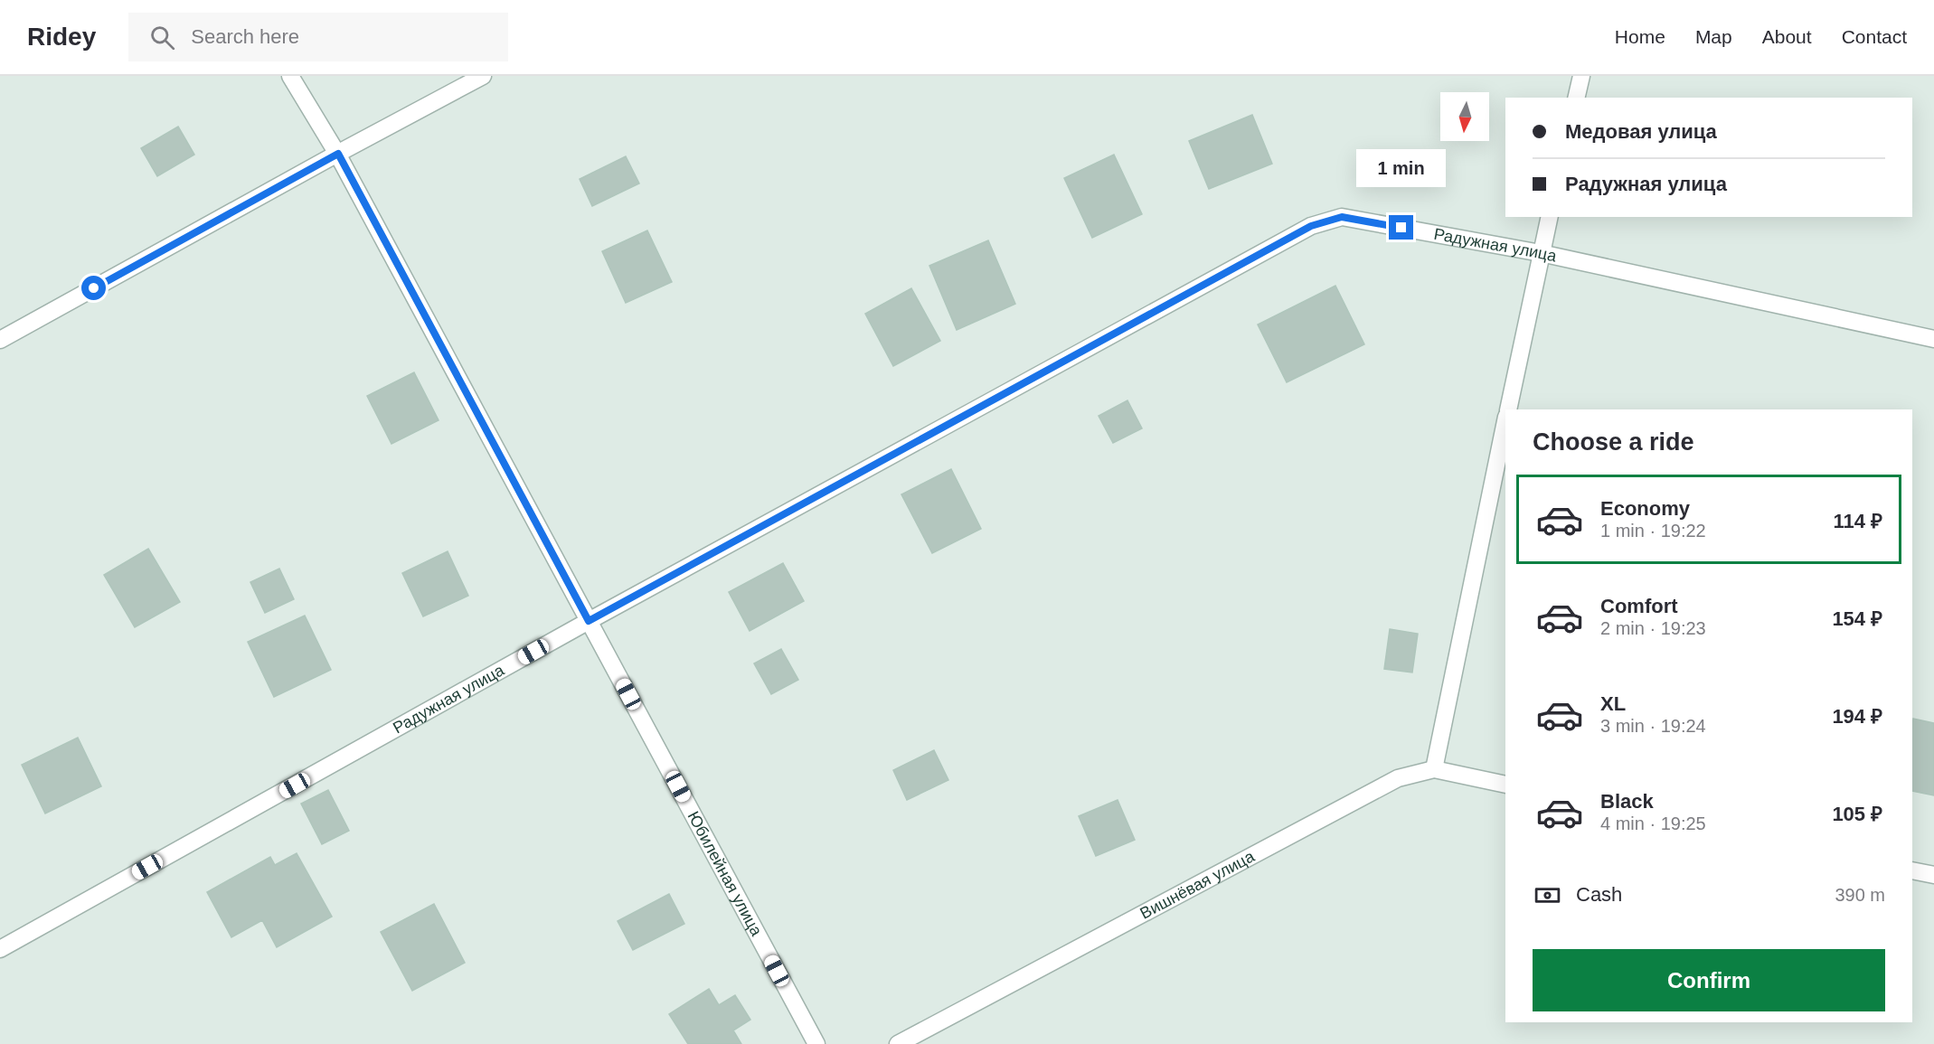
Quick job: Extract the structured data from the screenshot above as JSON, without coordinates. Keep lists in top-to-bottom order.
{
  "streets": {
    "street": ["Радужная улица", "Юбилейная улица", "Вишнёвая улица"]
  },
  "crossings": [
    ["Радужная улица", "Юбилейная улица"]
  ],
  "north": "bottom",
  "page": {
    "header": "Ridey",
    "search": "Search here",
    "nav": [
      "Home",
      "Map",
      "About",
      "Contact"
    ],
    "banner": ["Медовая улица", "Радужная улица"],
    "bubble": "1 min",
    "heading": "Choose a ride",
    "list": [
      {
        "name": "Economy",
        "note": "1 min · 19:22",
        "value": "114 ₽"
      },
      {
        "name": "Comfort",
        "note": "2 min · 19:23",
        "value": "154 ₽"
      },
      {
        "name": "XL",
        "note": "3 min · 19:24",
        "value": "194 ₽"
      },
      {
        "name": "Black",
        "note": "4 min · 19:25",
        "value": "105 ₽"
      }
    ],
    "pay": ["Cash", "390 m"],
    "buttons": "Confirm"
  }
}
